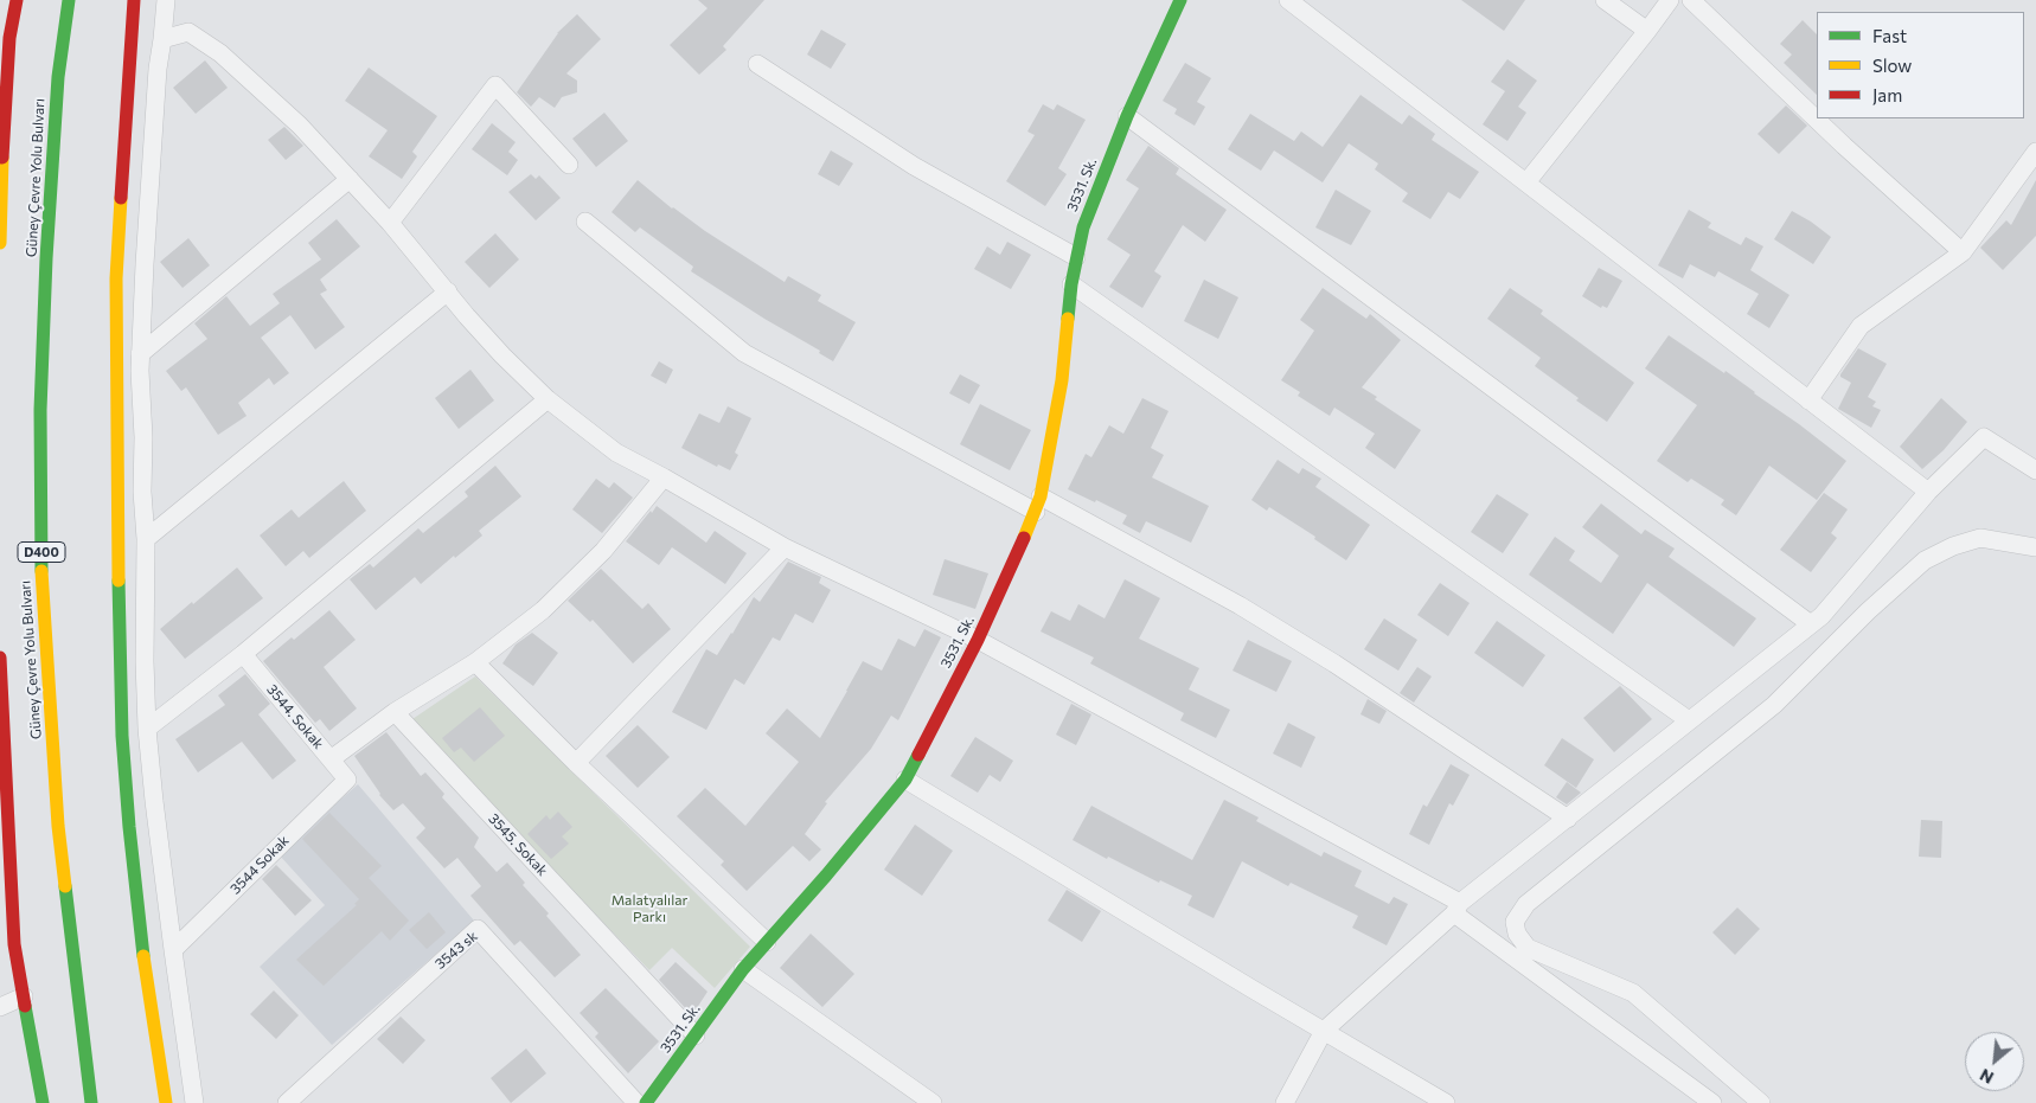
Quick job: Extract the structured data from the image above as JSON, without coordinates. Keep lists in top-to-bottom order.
{
  "streets": {
    "main road": ["Güney Çevre Yolu Bulvarı", "3531. Sk.", "D400"],
    "street": [
      "3544. Sokak",
      "3545. Sokak",
      "3544 Sokak",
      "3543 sk"
    ]
  },
  "crossings": [
    ["3531. Sk.", "3545. Sokak"],
    ["3544. Sokak", "3544 Sokak"]
  ],
  "parks": ["Malatyalılar Parkı"],
  "legend": ["Fast", "Slow", "Jam"],
  "north": "bottom left"
}
